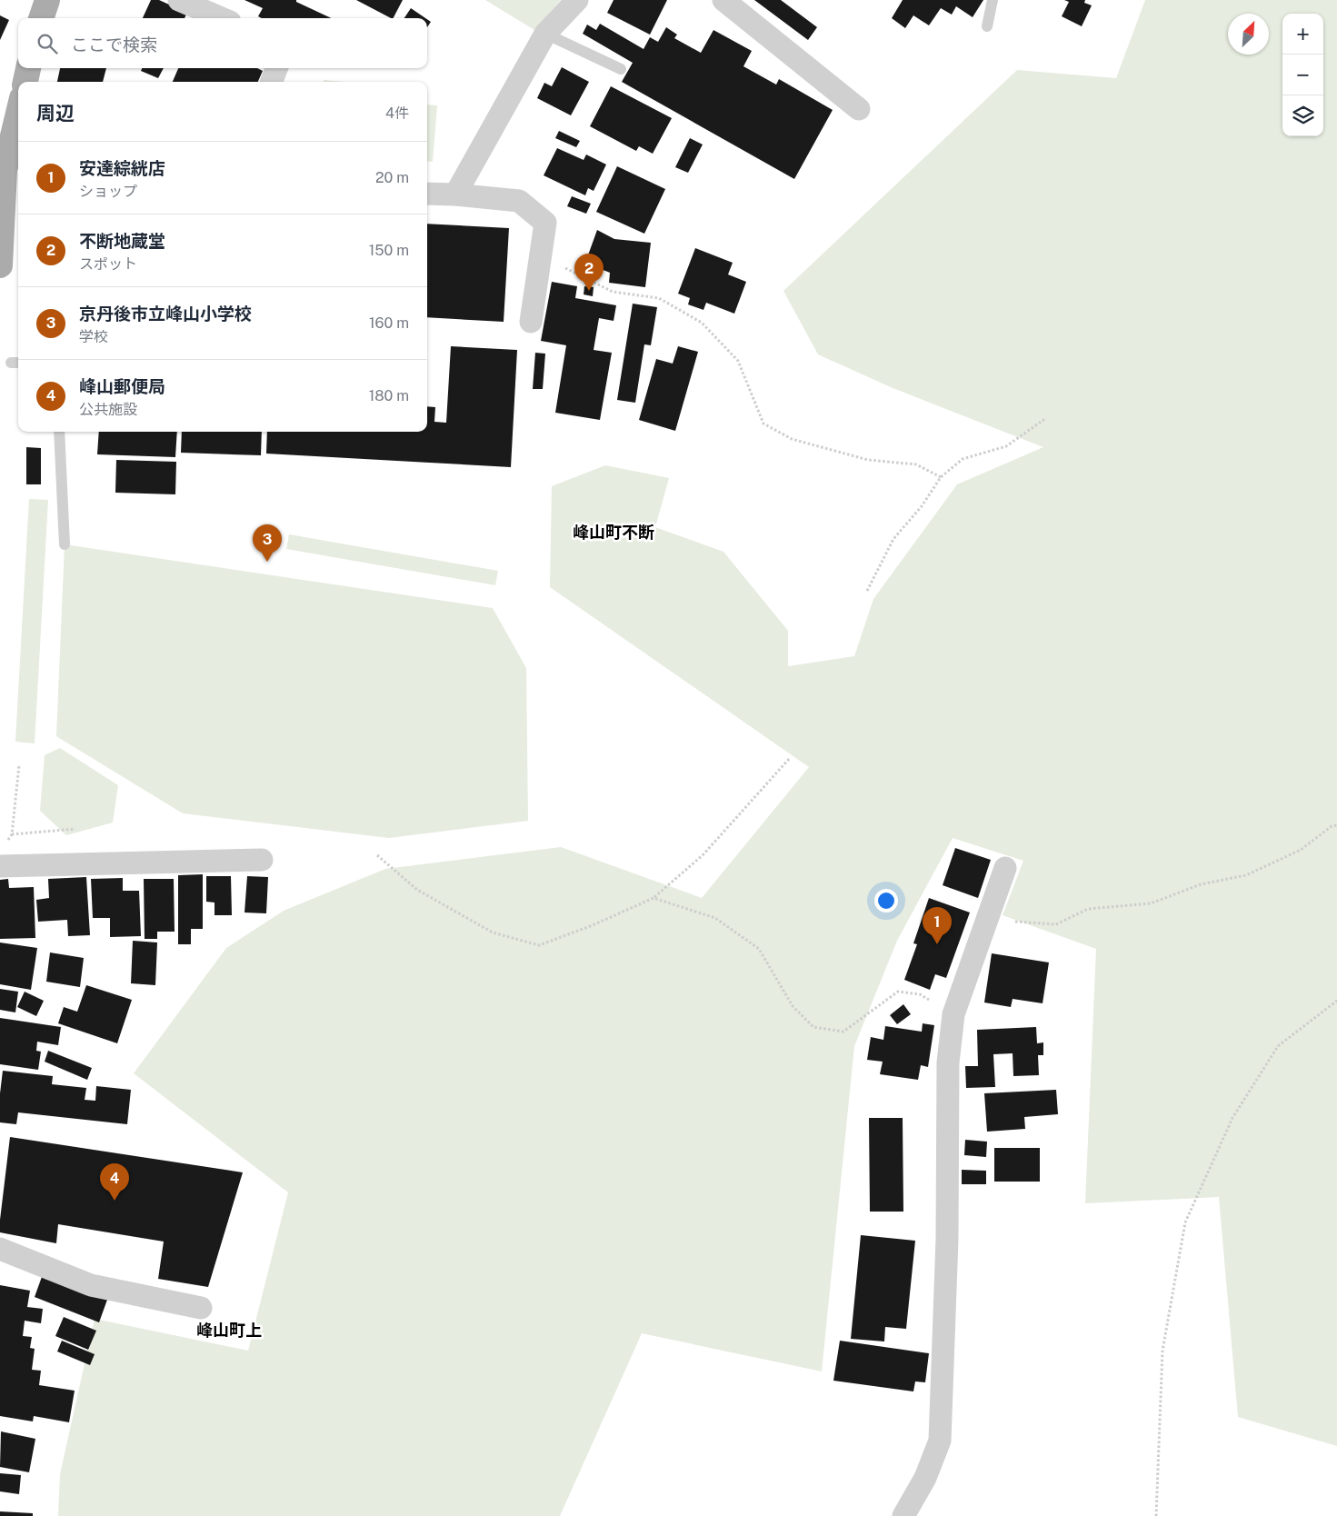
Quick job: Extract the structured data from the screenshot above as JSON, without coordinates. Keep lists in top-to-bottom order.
{
  "districts": ["峰山町不断", "峰山町上"],
  "north": "top right",
  "page": {
    "map_buttons": ["+", "−"],
    "search": "ここで検索",
    "heading": ["周辺", "4件"],
    "list": [
      {
        "mark": "1",
        "name": "安達綜絖店",
        "note": "ショップ",
        "value": "20 m"
      },
      {
        "mark": "2",
        "name": "不断地蔵堂",
        "note": "スポット",
        "value": "150 m"
      },
      {
        "mark": "3",
        "name": "京丹後市立峰山小学校",
        "note": "学校",
        "value": "160 m"
      },
      {
        "mark": "4",
        "name": "峰山郵便局",
        "note": "公共施設",
        "value": "180 m"
      }
    ],
    "pins": [
      "2",
      "3",
      "1",
      "4"
    ]
  }
}
